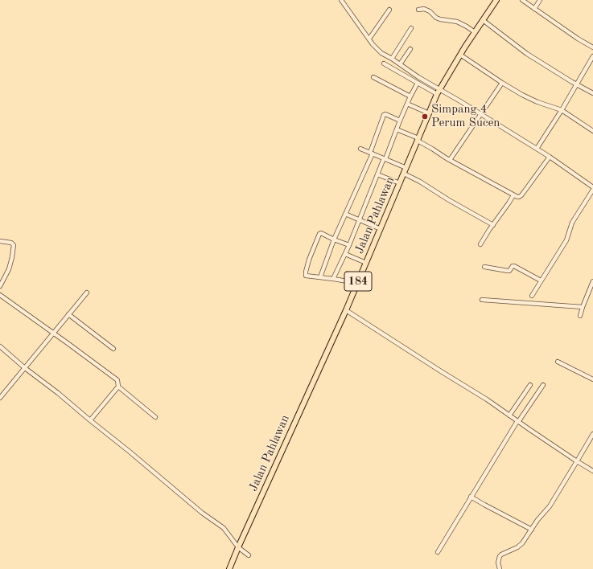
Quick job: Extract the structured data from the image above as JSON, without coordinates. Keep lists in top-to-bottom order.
{
  "streets": {
    "main road": ["Jalan Pahlawan", "184"]
  },
  "places": ["Simpang 4 Perum Sucen"]
}
